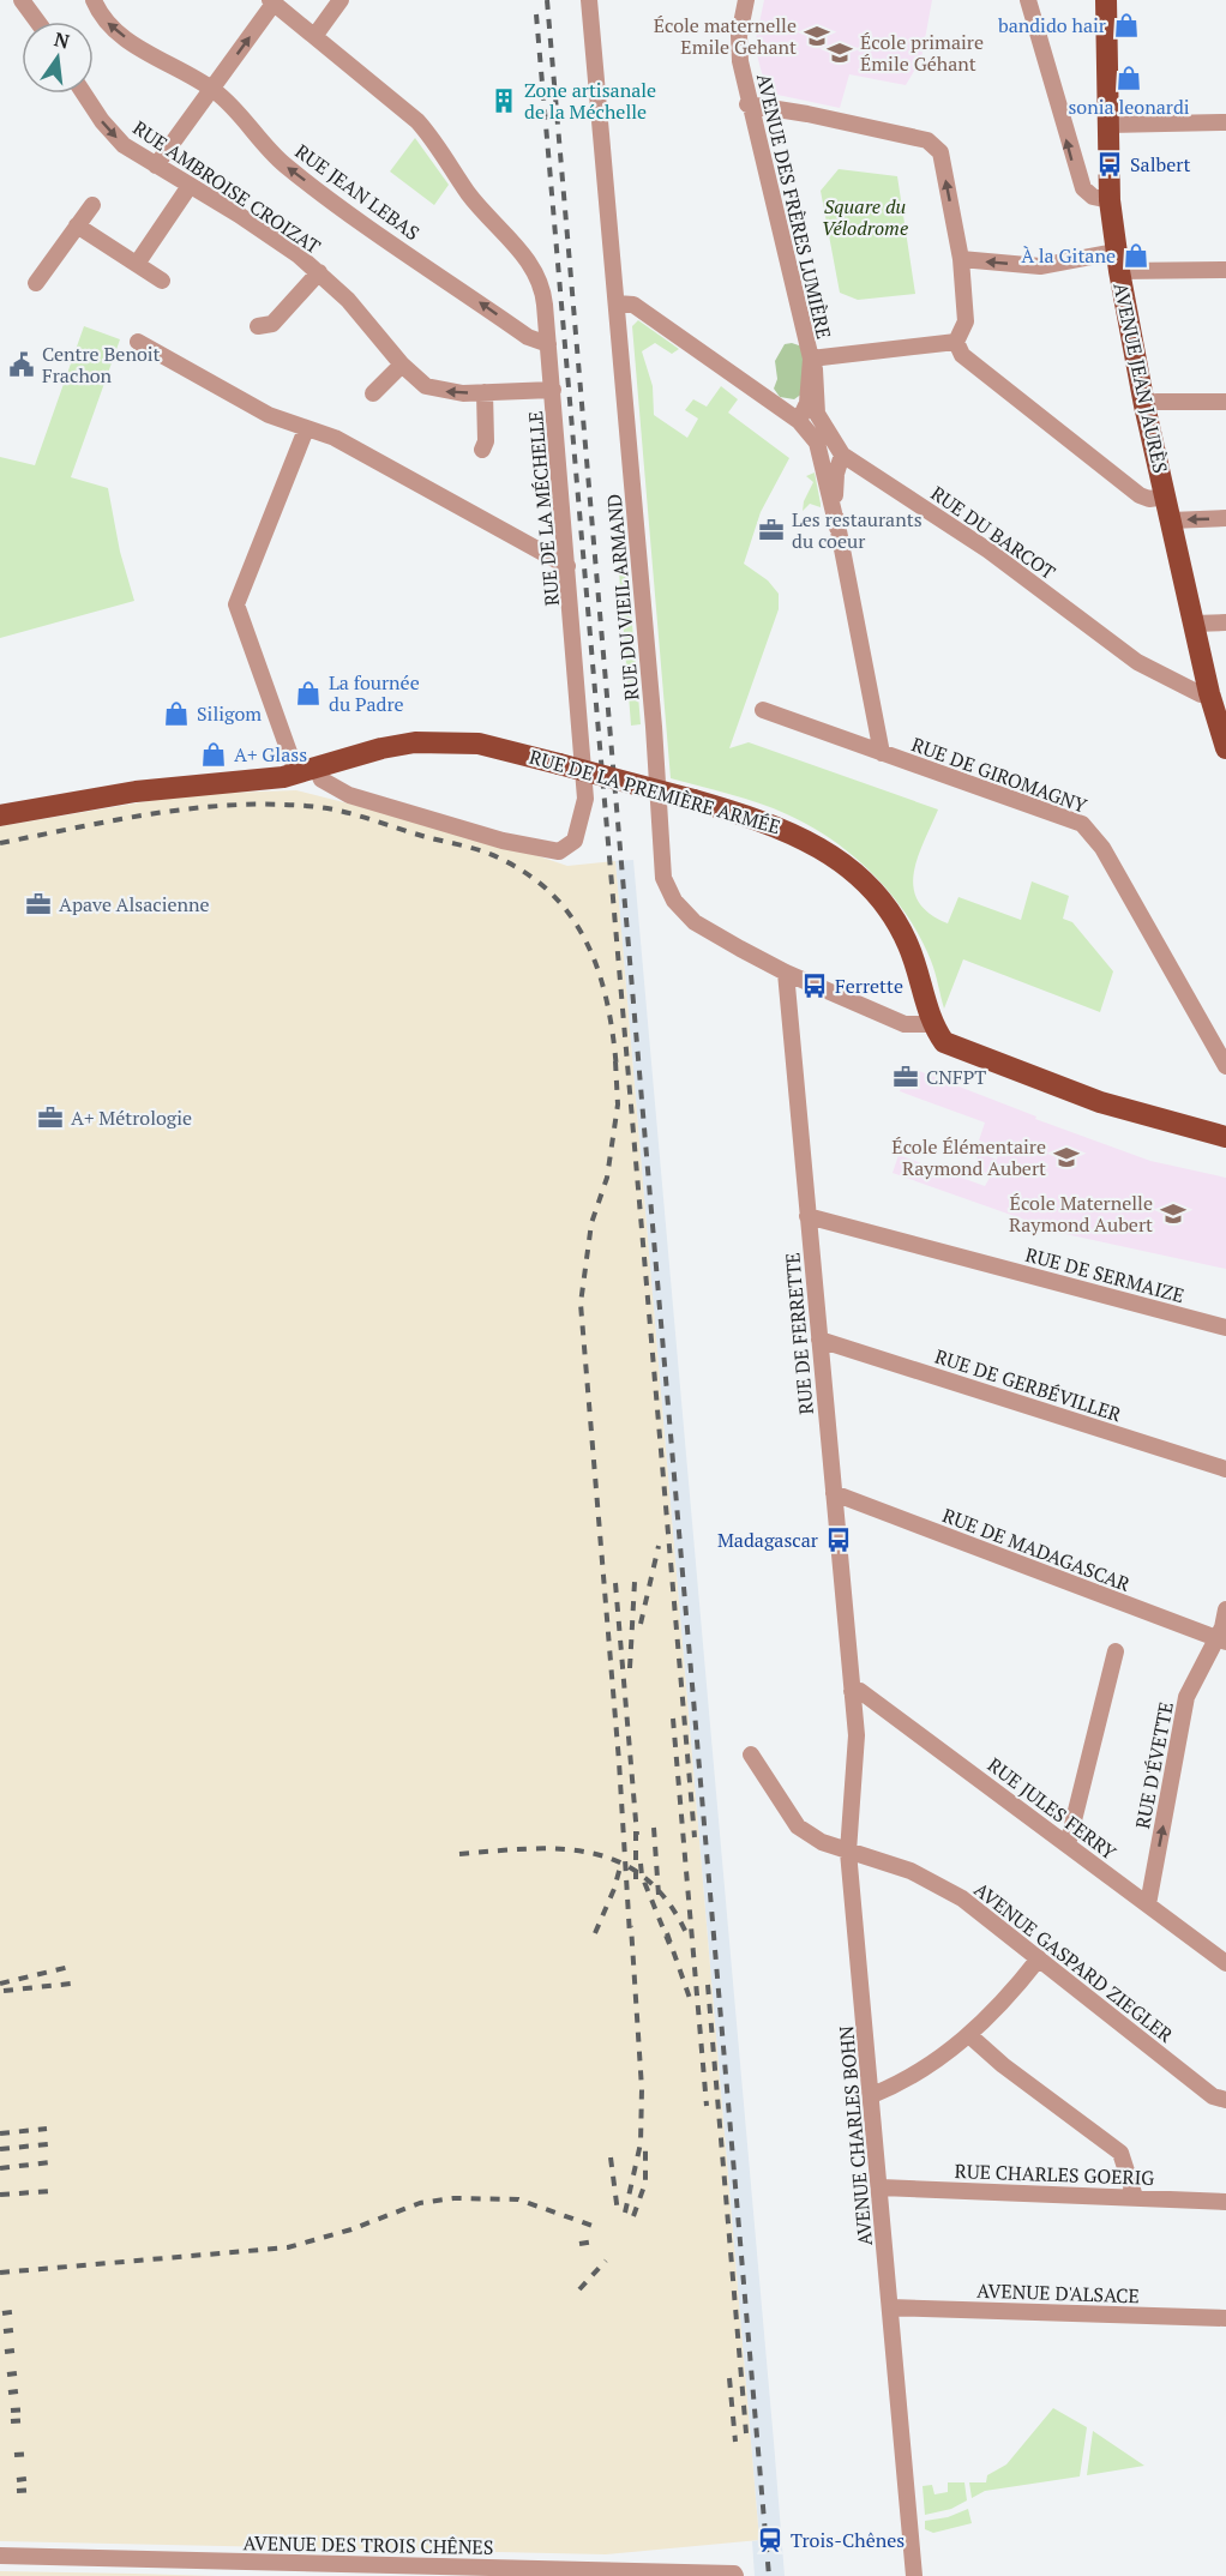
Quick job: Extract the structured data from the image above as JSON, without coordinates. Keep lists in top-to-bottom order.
{
  "streets": {
    "main road": ["AVENUE JEAN JAURÈS", "RUE DE LA PREMIÈRE ARMÉE"],
    "street": [
      "RUE AMBROISE CROIZAT",
      "RUE JEAN LEBAS",
      "AVENUE DES FRÈRES LUMIÈRE",
      "RUE DE LA MÉCHELLE",
      "RUE DU BARCOT",
      "RUE DU VIEIL ARMAND",
      "RUE DE GIROMAGNY",
      "RUE DE SERMAIZE",
      "RUE DE FERRETTE",
      "RUE DE GERBÉVILLER",
      "RUE DE MADAGASCAR",
      "RUE D'ÉVETTE",
      "RUE JULES FERRY",
      "AVENUE GASPARD ZIEGLER",
      "AVENUE CHARLES BOHN",
      "RUE CHARLES GOERIG",
      "AVENUE D'ALSACE",
      "AVENUE DES TROIS CHÊNES"
    ]
  },
  "crossings": [
    ["RUE AMBROISE CROIZAT", "RUE DE LA MÉCHELLE"],
    ["RUE JEAN LEBAS", "RUE DE LA MÉCHELLE"],
    ["AVENUE DES FRÈRES LUMIÈRE", "RUE DU BARCOT"],
    ["AVENUE JEAN JAURÈS", "RUE DU BARCOT"],
    ["RUE DE LA MÉCHELLE", "RUE DE LA PREMIÈRE ARMÉE"],
    ["RUE DU VIEIL ARMAND", "RUE DE LA PREMIÈRE ARMÉE"],
    ["RUE DU VIEIL ARMAND", "RUE DE FERRETTE"],
    ["RUE DE SERMAIZE", "RUE DE FERRETTE"],
    ["RUE DE FERRETTE", "RUE DE GERBÉVILLER"],
    ["RUE DE FERRETTE", "RUE DE MADAGASCAR"],
    ["RUE DE FERRETTE", "RUE JULES FERRY"],
    ["RUE DE FERRETTE", "AVENUE CHARLES BOHN"],
    ["RUE DE MADAGASCAR", "RUE D'ÉVETTE"],
    ["RUE D'ÉVETTE", "RUE JULES FERRY"],
    ["RUE JULES FERRY", "AVENUE CHARLES BOHN"],
    ["AVENUE GASPARD ZIEGLER", "AVENUE CHARLES BOHN"],
    ["AVENUE CHARLES BOHN", "RUE CHARLES GOERIG"],
    ["AVENUE CHARLES BOHN", "AVENUE D'ALSACE"]
  ],
  "one_way": ["RUE JEAN LEBAS"],
  "parks": ["Square du Vélodrome"],
  "places": {
    "shop": [
      "bandido hair",
      "sonia leonardi",
      "À la Gitane",
      "La fournée du Padre",
      "Siligom",
      "A+ Glass"
    ],
    "school or university": [
      "École maternelle Emile Gehant",
      "École primaire Émile Géhant",
      "École Élémentaire Raymond Aubert",
      "École Maternelle Raymond Aubert"
    ],
    "building": ["Zone artisanale de la Méchelle"],
    "bus stop": ["Salbert", "Ferrette", "Madagascar"],
    "public building": ["Centre Benoit Frachon"],
    "office": [
      "Les restaurants du coeur",
      "Apave Alsacienne",
      "CNFPT",
      "A+ Métrologie"
    ],
    "station": ["Trois-Chênes"]
  },
  "north": "top"
}
